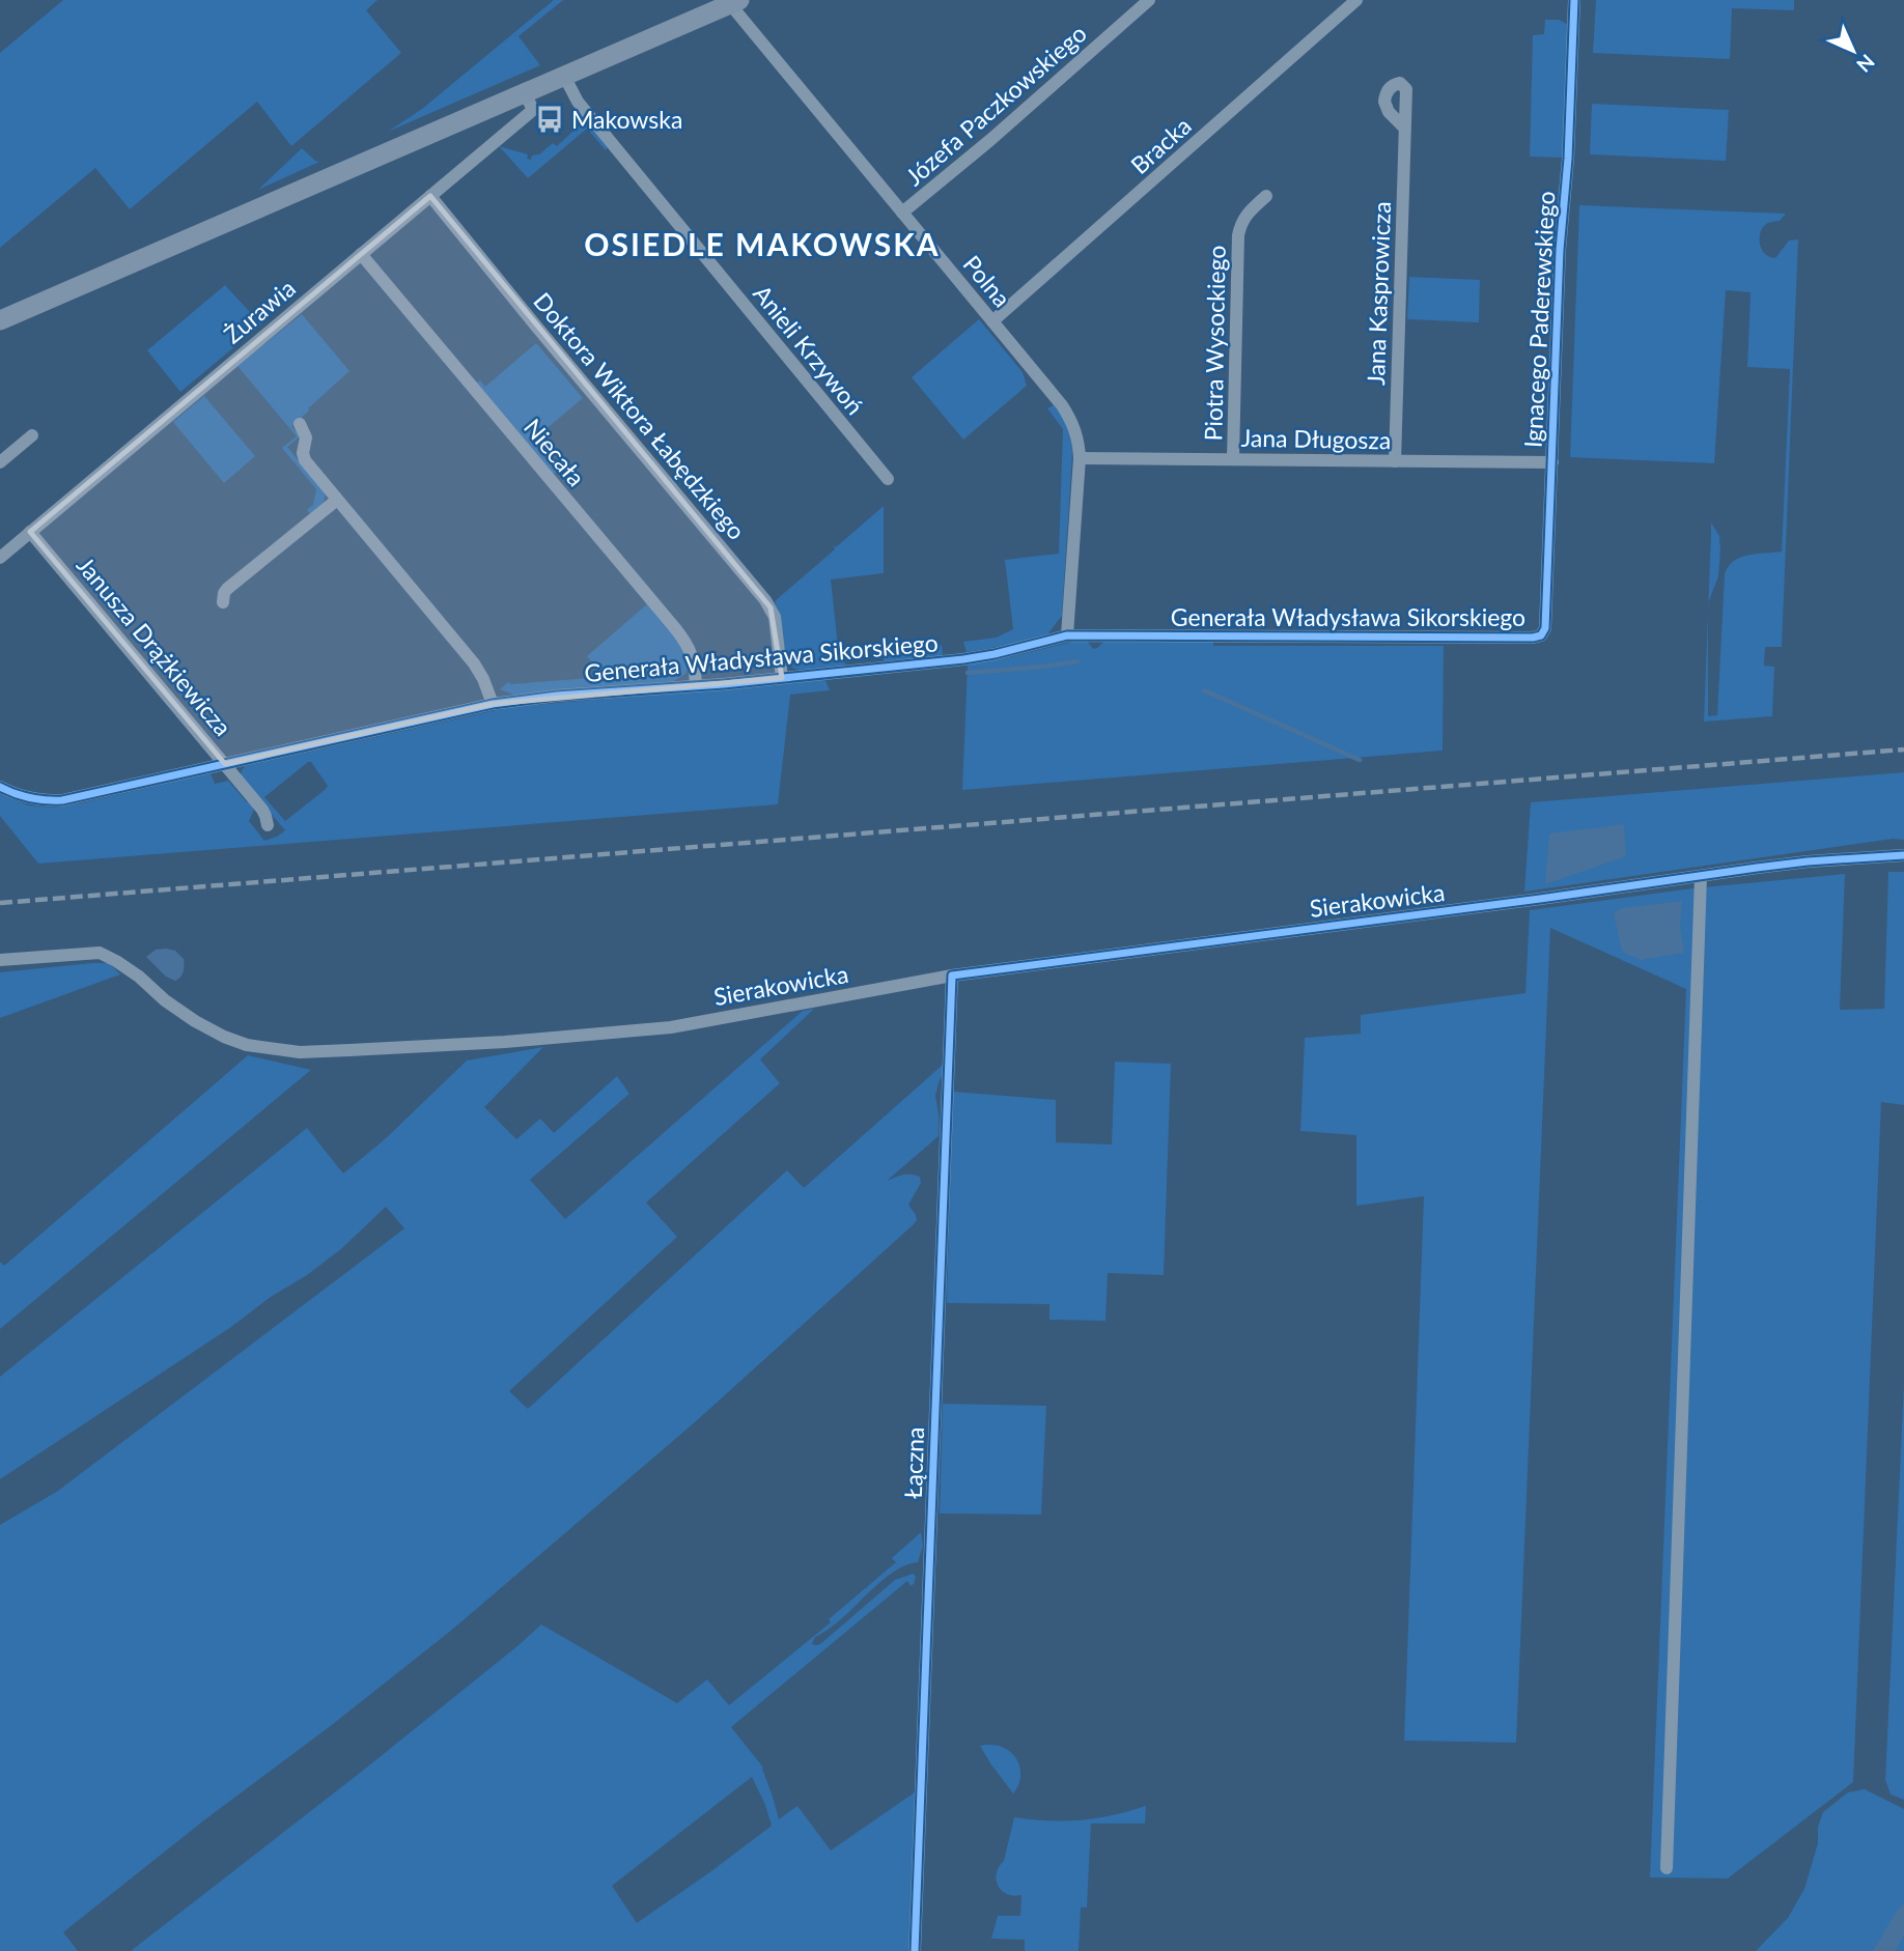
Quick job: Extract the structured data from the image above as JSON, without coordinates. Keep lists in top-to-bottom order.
{
  "streets": {
    "street": [
      "Józefa Paczkowskiego",
      "Bracka",
      "Polna",
      "Jana Kasprowicza",
      "Żurawia",
      "Ignacego Paderewskiego",
      "Piotra Wysockiego",
      "Anieli Krzywoń",
      "Doktora Wiktora Łabędzkiego",
      "Jana Długosza",
      "Niecała",
      "Generała Władysława Sikorskiego",
      "Janusza Drążkiewicza",
      "Sierakowicka",
      "Łączna"
    ]
  },
  "crossings": [
    ["Józefa Paczkowskiego", "Polna"],
    ["Bracka", "Polna"],
    ["Polna", "Jana Długosza"],
    ["Polna", "Generała Władysława Sikorskiego"],
    ["Jana Kasprowicza", "Jana Długosza"],
    ["Żurawia", "Doktora Wiktora Łabędzkiego"],
    ["Żurawia", "Niecała"],
    ["Żurawia", "Janusza Drążkiewicza"],
    ["Ignacego Paderewskiego", "Jana Długosza"],
    ["Ignacego Paderewskiego", "Generała Władysława Sikorskiego"],
    ["Piotra Wysockiego", "Jana Długosza"],
    ["Doktora Wiktora Łabędzkiego", "Generała Władysława Sikorskiego"],
    ["Niecała", "Generała Władysława Sikorskiego"],
    ["Generała Władysława Sikorskiego", "Janusza Drążkiewicza"],
    ["Sierakowicka", "Łączna"]
  ],
  "districts": ["OSIEDLE MAKOWSKA"],
  "places": {
    "bus stop": ["Makowska"]
  },
  "north": "bottom right"
}
